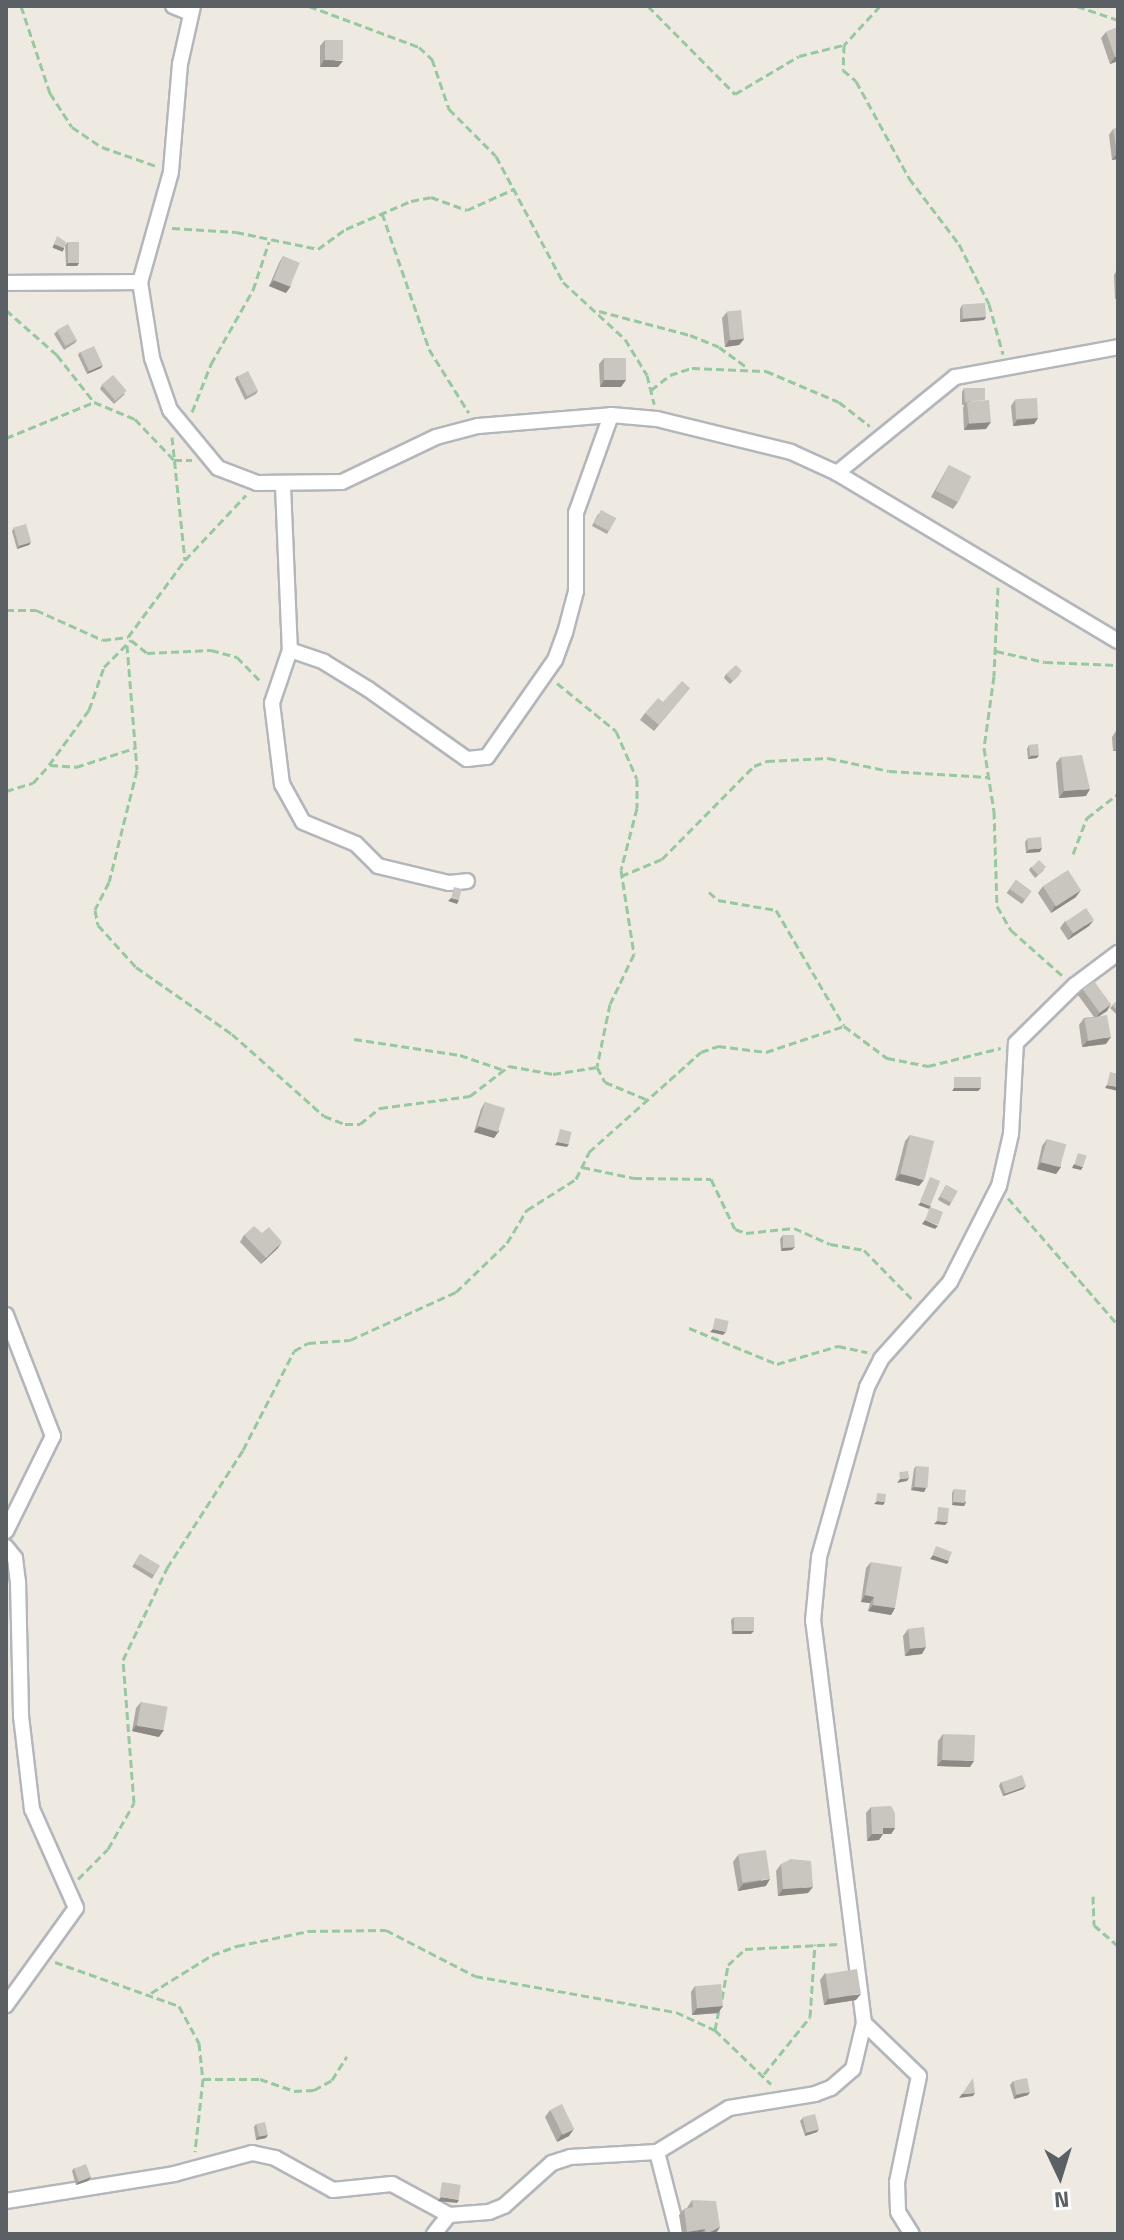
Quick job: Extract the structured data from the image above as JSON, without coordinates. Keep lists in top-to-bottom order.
{
  "north": "bottom"
}
